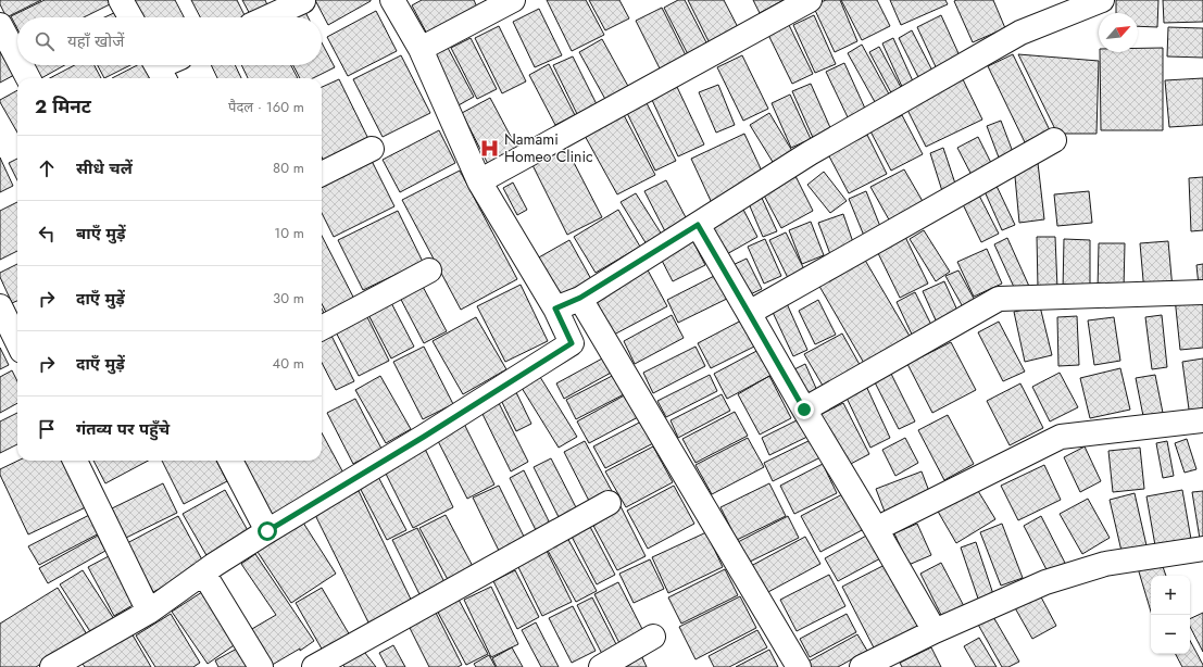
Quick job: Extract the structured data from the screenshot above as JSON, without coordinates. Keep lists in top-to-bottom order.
{
  "places": {
    "hospital": ["Namami Homeo Clinic"]
  },
  "north": "top right",
  "page": {
    "search": "यहाँ खोजें",
    "heading": ["2 मिनट", "पैदल · 160 m"],
    "list": [
      ["सीधे चलें", "80 m"],
      ["बाएँ मुड़ें", "10 m"],
      ["दाएँ मुड़ें", "30 m"],
      ["दाएँ मुड़ें", "40 m"],
      "गंतव्य पर पहुँचे"
    ],
    "map_buttons": ["+", "−"]
  }
}
